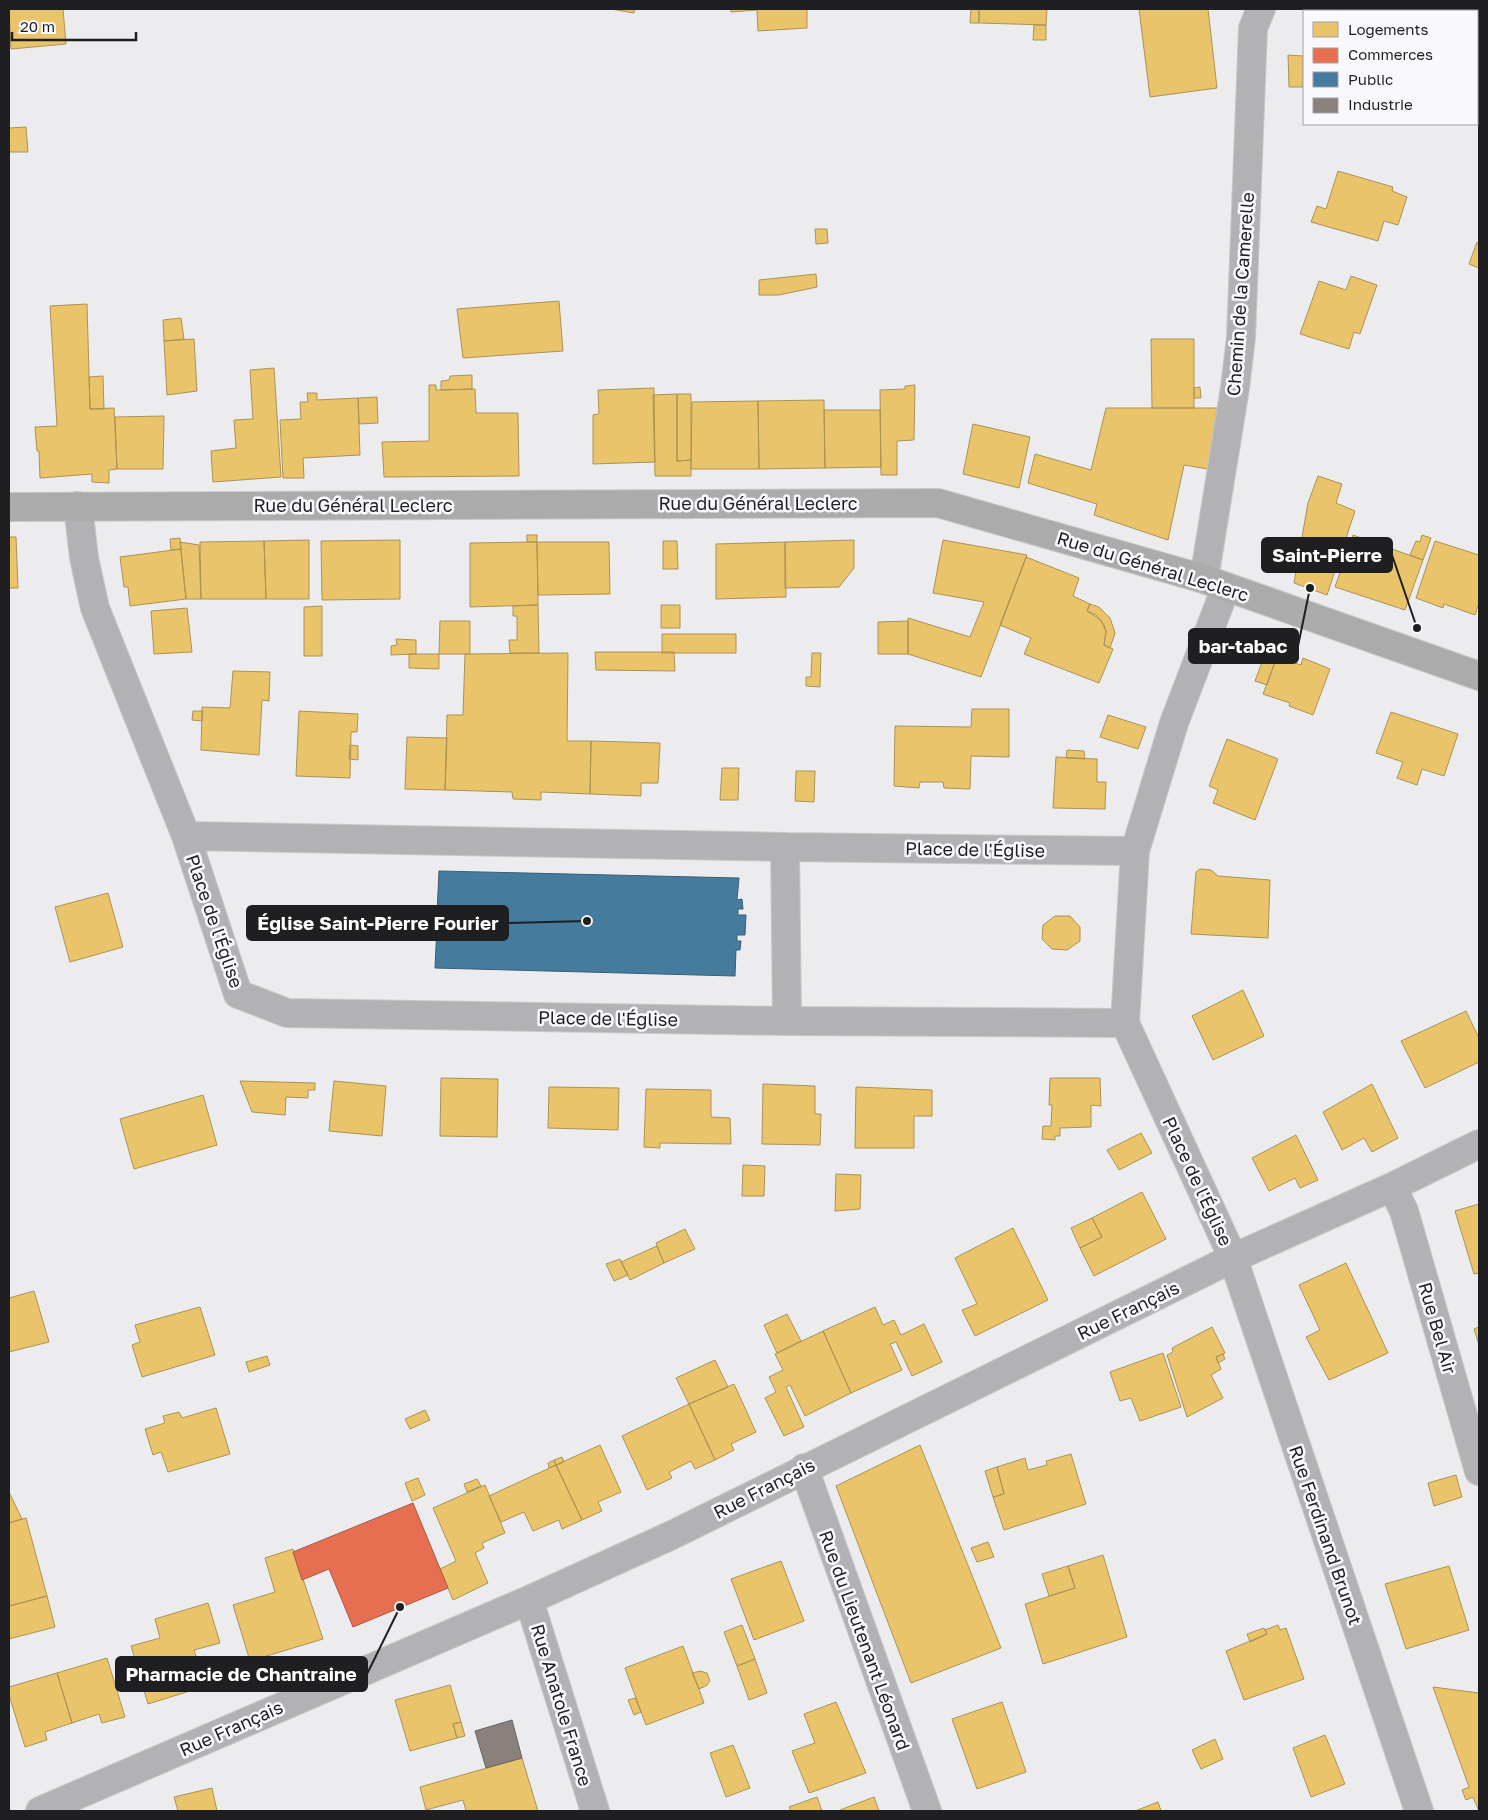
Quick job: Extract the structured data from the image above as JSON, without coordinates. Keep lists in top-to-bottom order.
{
  "streets": {
    "main road": ["Rue du Général Leclerc"],
    "street": [
      "Chemin de la Camerelle",
      "Place de l'Église",
      "Rue Français",
      "Rue Bel Air",
      "Rue Ferdinand Brunot",
      "Rue du Lieutenant Léonard",
      "Rue Anatole France"
    ]
  },
  "crossings": [
    ["Chemin de la Camerelle", "Rue du Général Leclerc"],
    ["Chemin de la Camerelle", "Place de l'Église"],
    ["Rue du Général Leclerc", "Place de l'Église"],
    ["Place de l'Église", "Rue Français"],
    ["Place de l'Église", "Rue Ferdinand Brunot"],
    ["Rue Français", "Rue Bel Air"],
    ["Rue Français", "Rue Ferdinand Brunot"],
    ["Rue Français", "Rue du Lieutenant Léonard"],
    ["Rue Français", "Rue Anatole France"]
  ],
  "places": [
    "bar-tabac",
    "Saint-Pierre",
    "Église Saint-Pierre Fourier",
    "Pharmacie de Chantraine"
  ],
  "legend": [
    "Logements",
    "Commerces",
    "Public",
    "Industrie"
  ],
  "scale_bar": "20 m"
}
